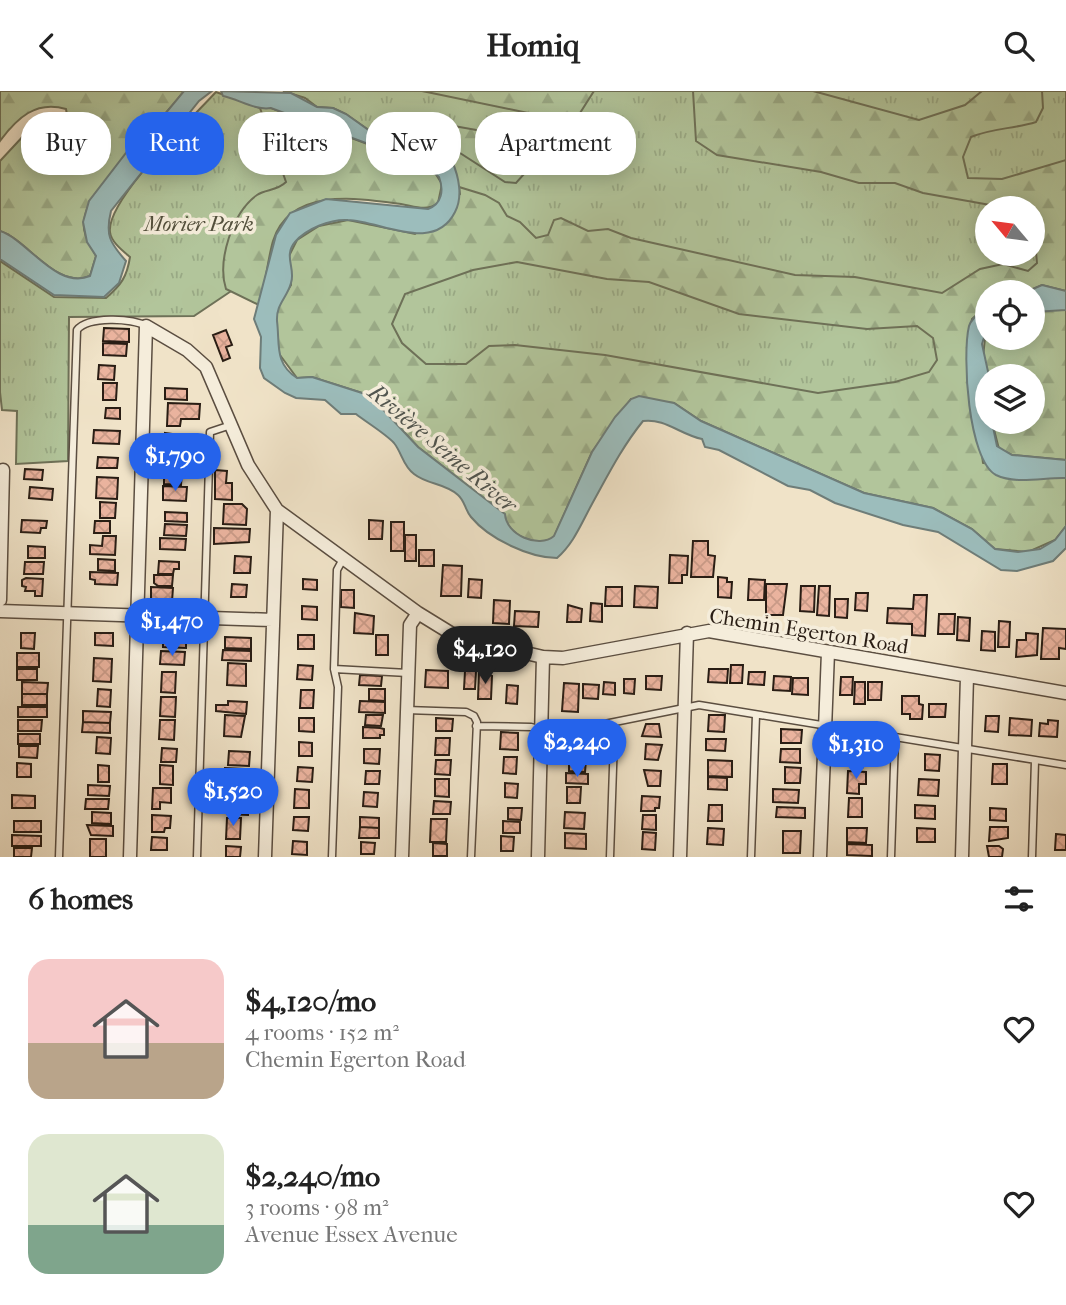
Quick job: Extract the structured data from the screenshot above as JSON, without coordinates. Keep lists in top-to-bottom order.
{
  "streets": {
    "street": ["Chemin Egerton Road"]
  },
  "water": ["Rivière Seine River"],
  "parks": ["Morier Park"],
  "north": "top left",
  "page": {
    "header": "Homiq",
    "chip": [
      "Buy",
      "Rent",
      "Filters",
      "New",
      "Apartment"
    ],
    "price": [
      "$1,790",
      "$1,470",
      "$4,120",
      "$2,240",
      "$1,310",
      "$1,520"
    ],
    "heading": "6 homes",
    "list": [
      {
        "name": "$4,120/mo",
        "note": "4 rooms · 152 m² · Chemin Egerton Road"
      },
      {
        "name": "$2,240/mo",
        "note": "3 rooms · 98 m² · Avenue Essex Avenue"
      }
    ]
  }
}
